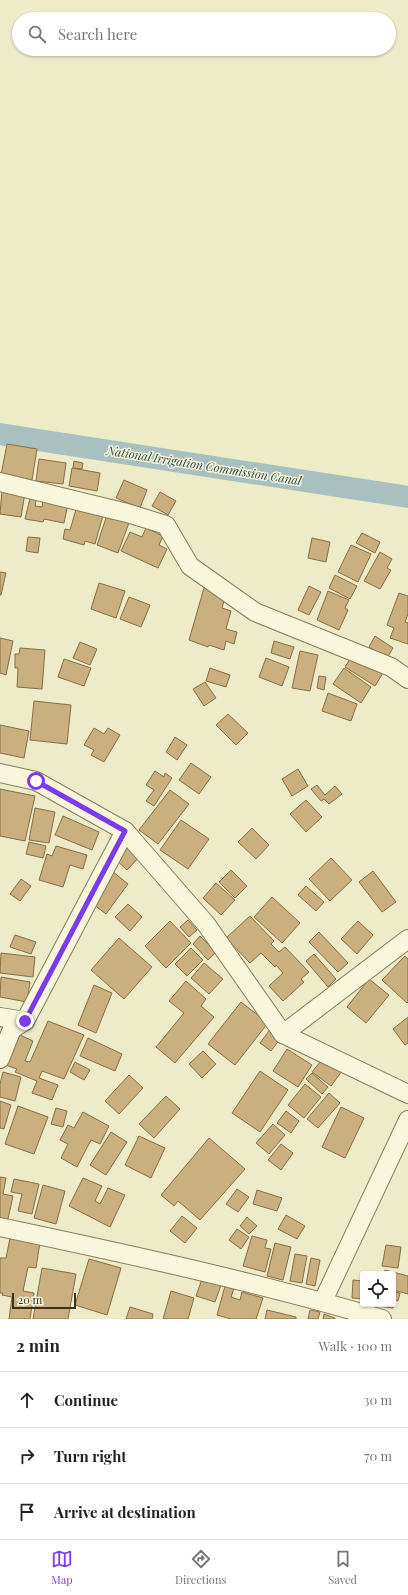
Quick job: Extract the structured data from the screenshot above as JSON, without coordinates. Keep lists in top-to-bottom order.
{
  "water": ["National Irrigation Commission Canal"],
  "scale_bar": "20 m",
  "page": {
    "search": "Search here",
    "scale": "20 m",
    "heading": ["2 min", "Walk · 100 m"],
    "list": [
      ["Continue", "30 m"],
      ["Turn right", "70 m"],
      "Arrive at destination"
    ],
    "nav": ["Map", "Directions", "Saved"]
  }
}
